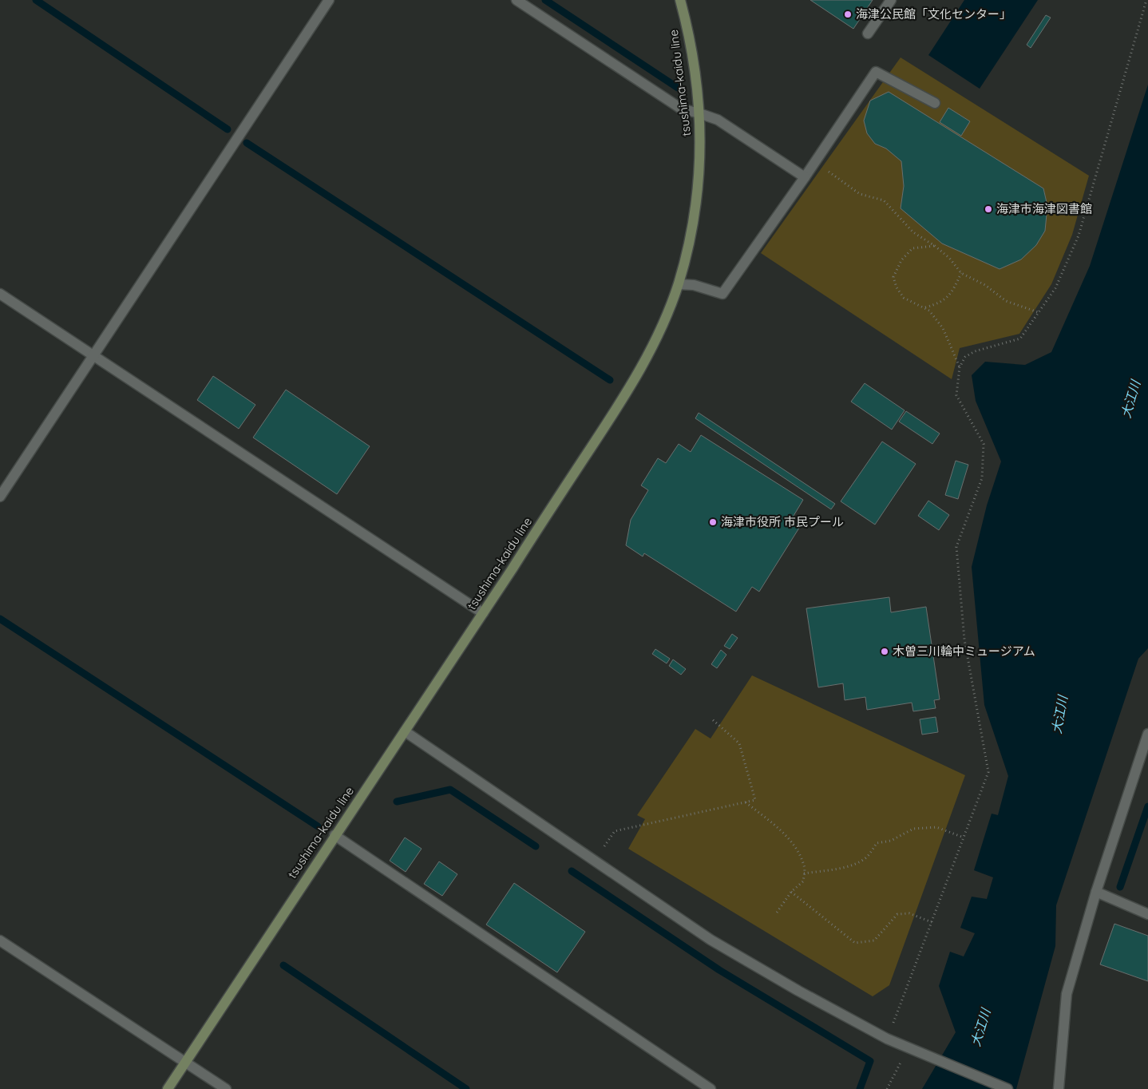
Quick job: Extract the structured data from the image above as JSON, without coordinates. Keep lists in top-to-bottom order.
{
  "streets": {
    "main road": ["tsushima-kaidu line"]
  },
  "water": ["大江川"],
  "places": [
    "海津公民館「文化センター」",
    "海津市海津図書館",
    "海津市役所 市民プール",
    "木曽三川輪中ミュージアム"
  ]
}
